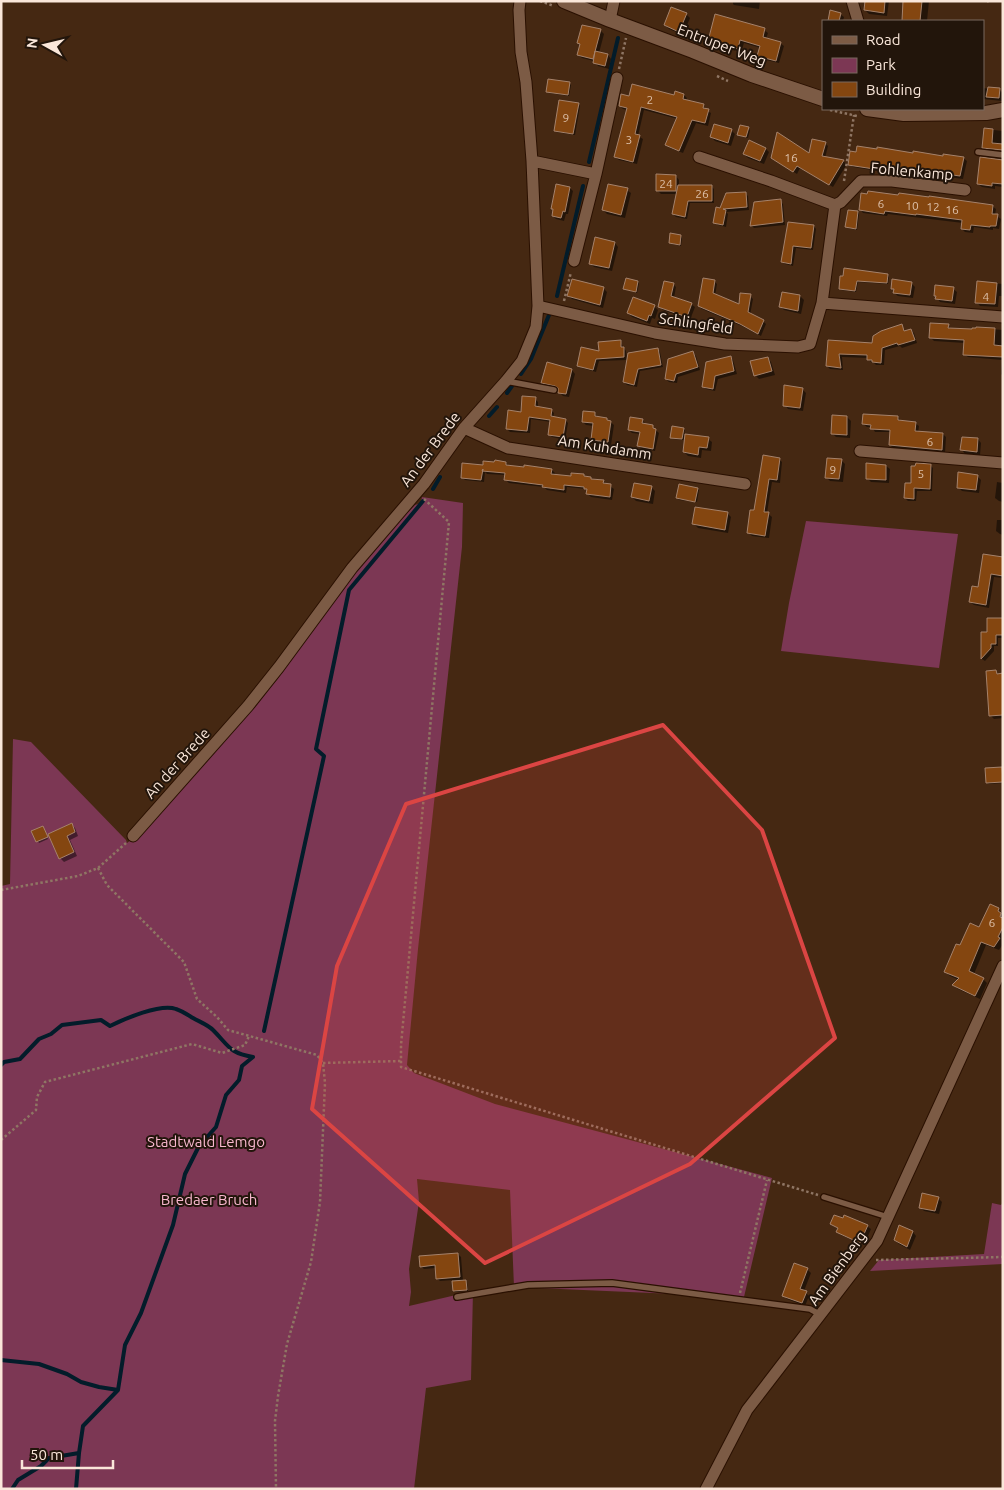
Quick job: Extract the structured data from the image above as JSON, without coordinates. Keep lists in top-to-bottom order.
{
  "streets": {
    "main road": ["Entruper Weg"],
    "street": [
      "Fohlenkamp",
      "Schlingfeld",
      "Am Kuhdamm",
      "An der Brede",
      "Am Bienberg"
    ]
  },
  "crossings": [
    ["Fohlenkamp", "Schlingfeld"],
    ["Schlingfeld", "An der Brede"],
    ["Am Kuhdamm", "An der Brede"]
  ],
  "parks": ["Stadtwald Lemgo", "Bredaer Bruch"],
  "house_numbers": [
    "2",
    "9",
    "3",
    "16",
    "24",
    "26",
    "6",
    "10",
    "12",
    "16",
    "4",
    "6",
    "9",
    "5",
    "6"
  ],
  "legend": ["Road", "Park", "Building"],
  "scale_bar": "50 m",
  "north": "left"
}
